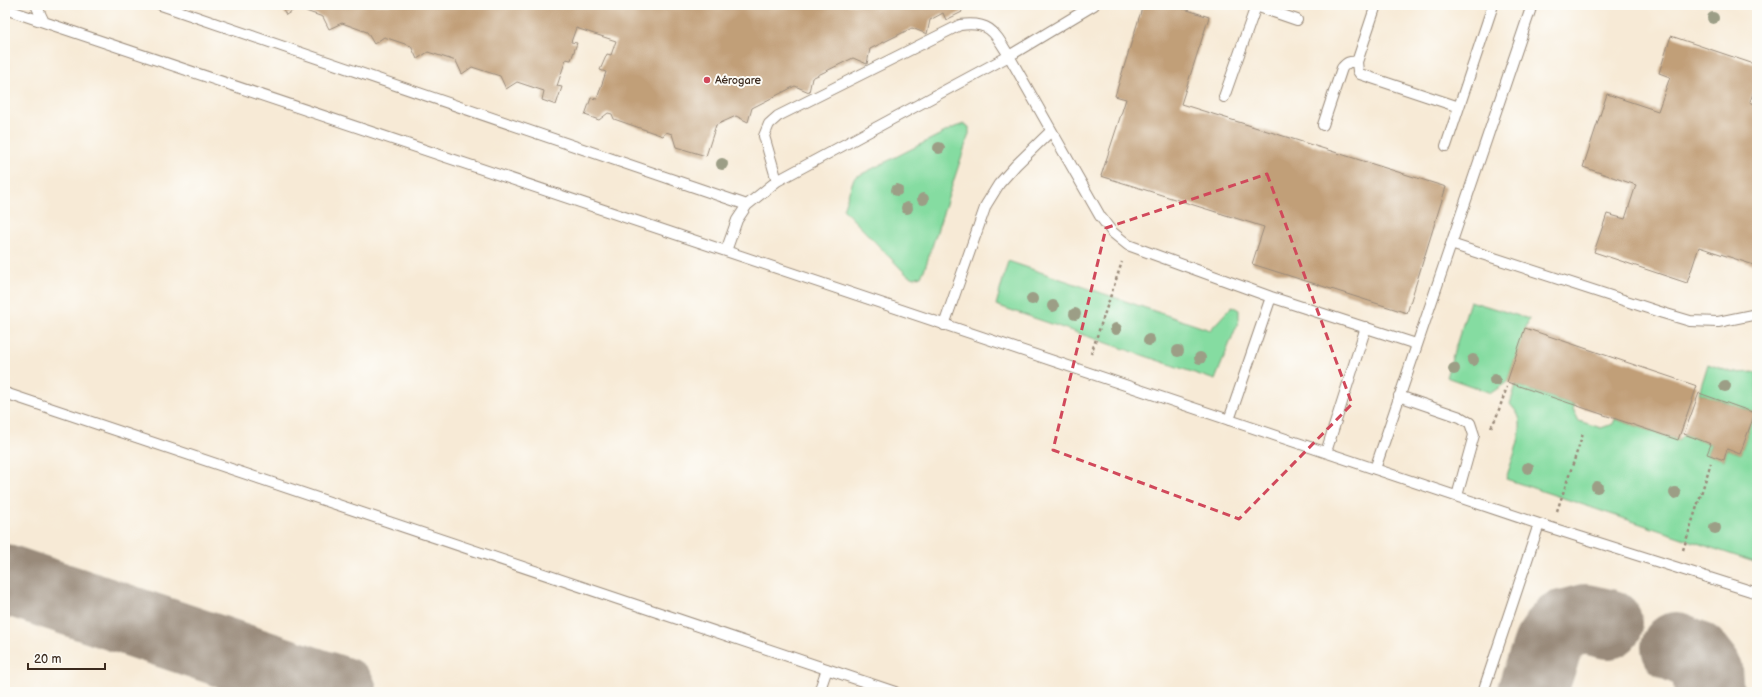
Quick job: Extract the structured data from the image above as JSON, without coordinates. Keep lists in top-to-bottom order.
{
  "places": ["Aérogare"],
  "scale_bar": "20 m"
}
